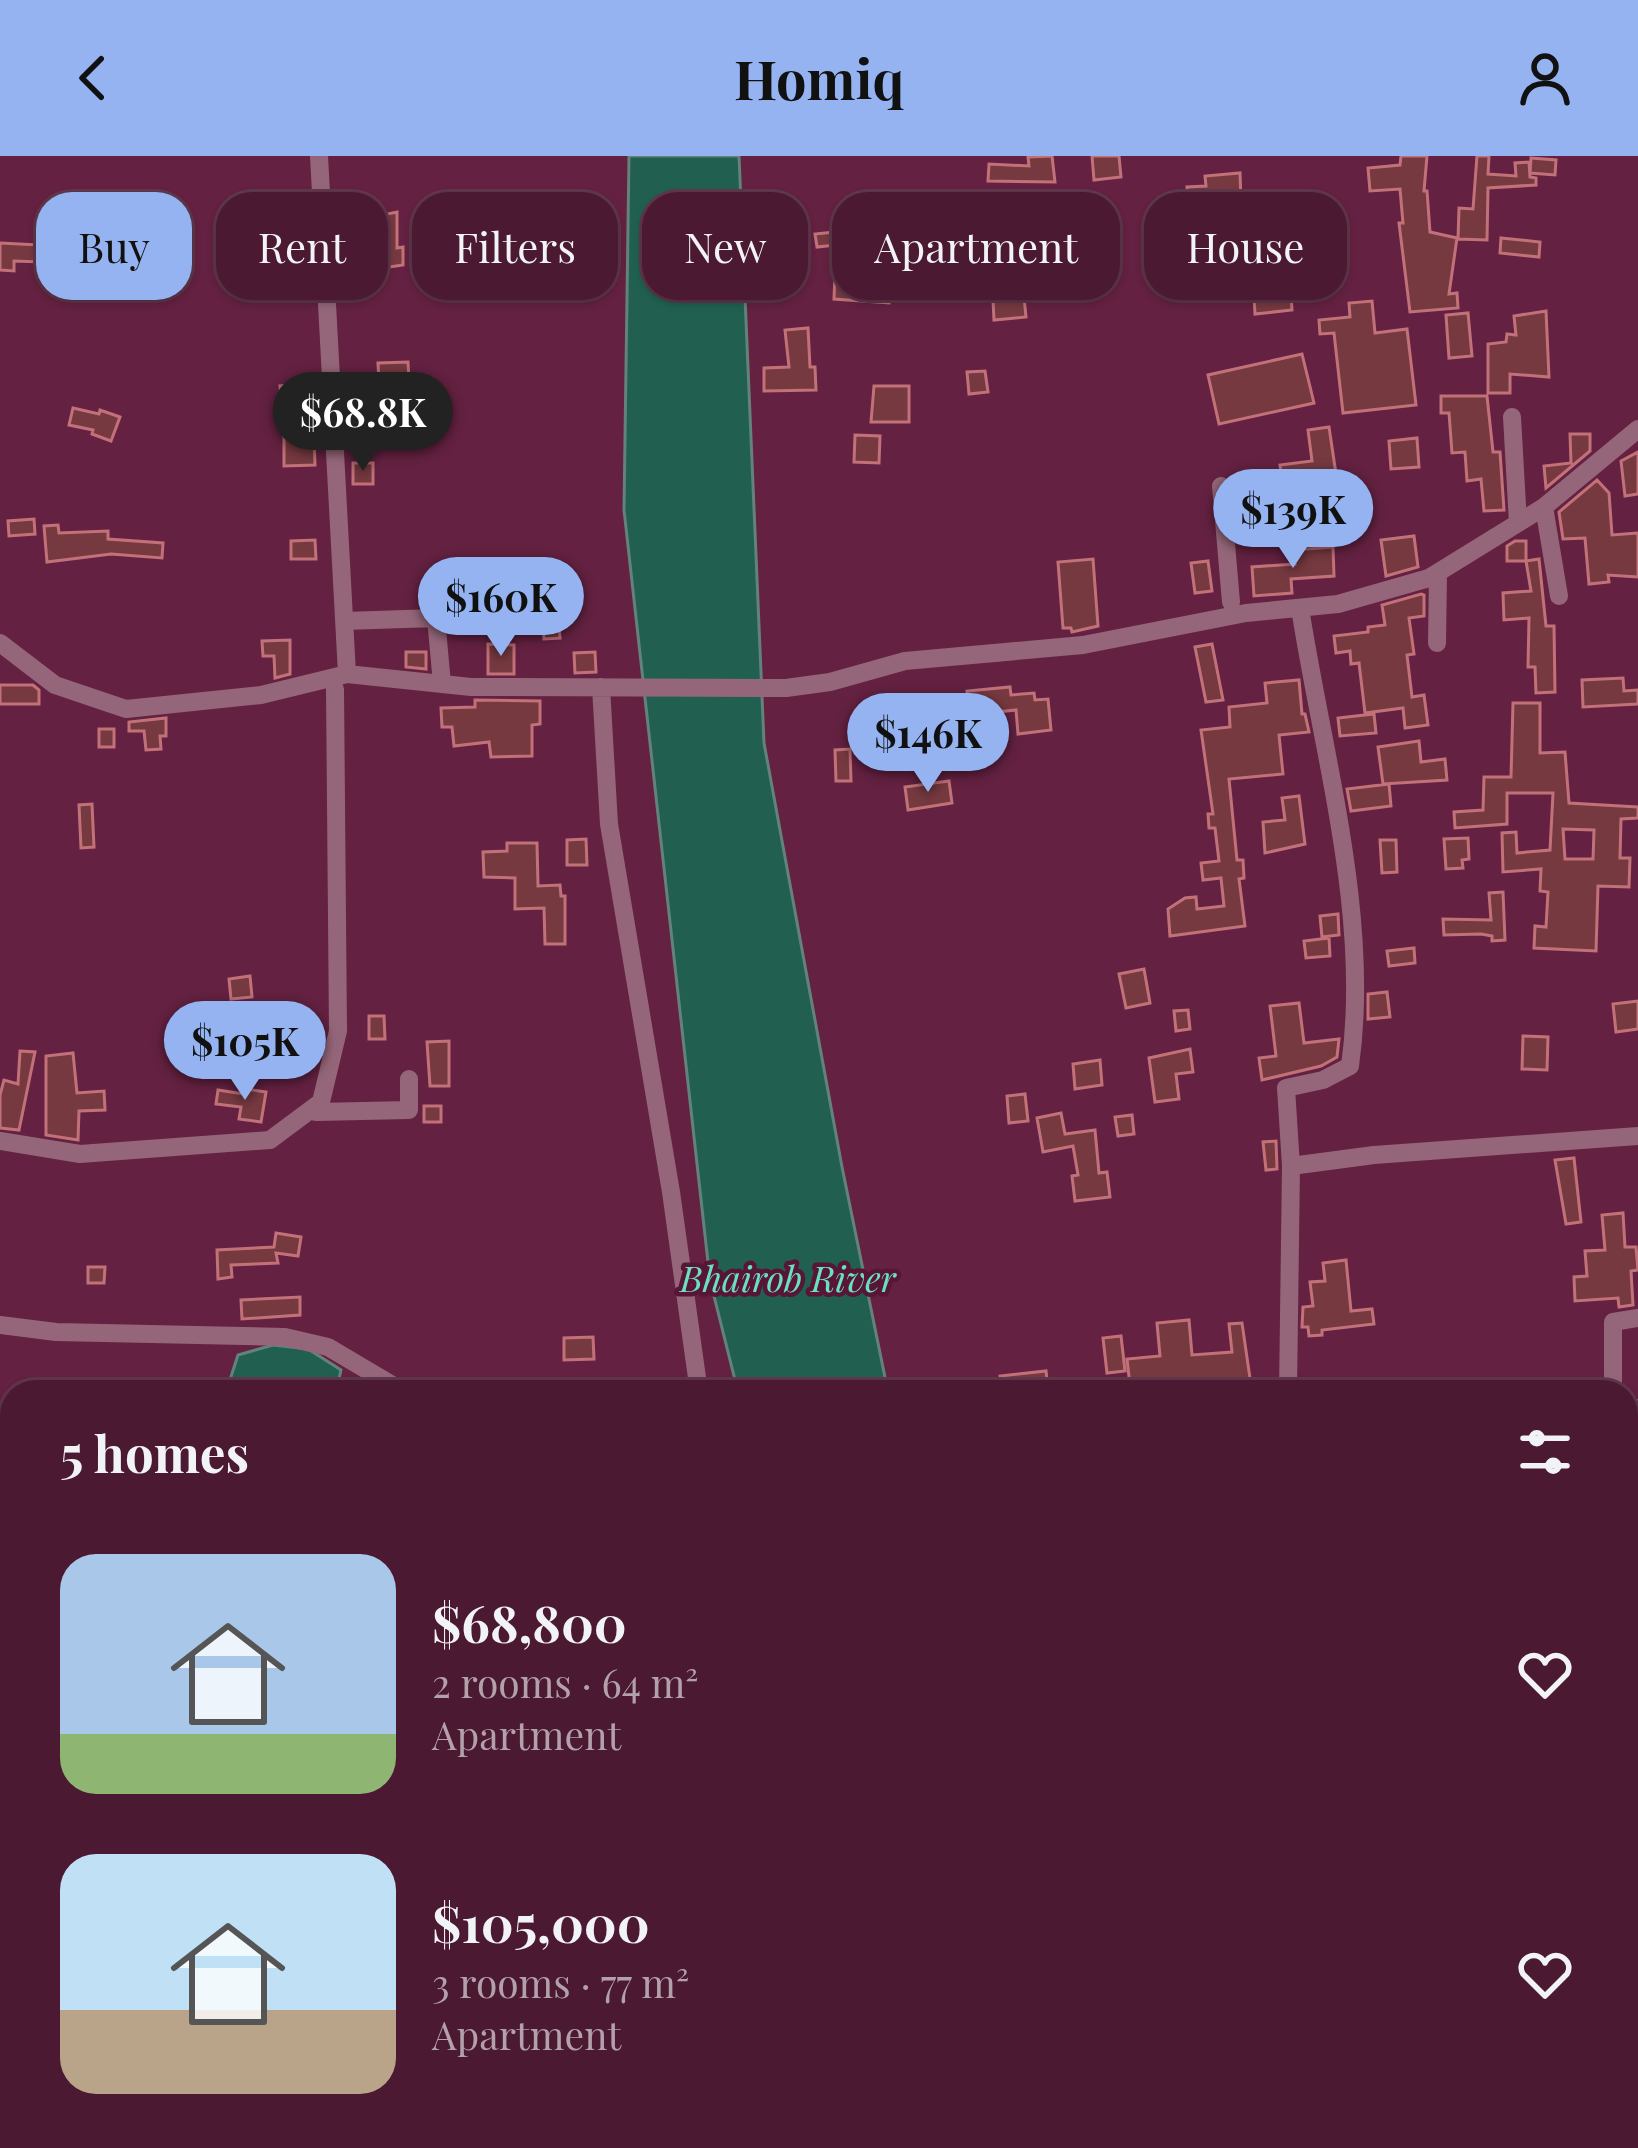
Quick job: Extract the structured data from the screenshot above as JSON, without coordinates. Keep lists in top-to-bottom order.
{
  "water": ["Bhairob River"],
  "page": {
    "header": "Homiq",
    "chip": [
      "Buy",
      "Rent",
      "Filters",
      "New",
      "Apartment",
      "House"
    ],
    "price": [
      "$68.8K",
      "$139K",
      "$160K",
      "$146K",
      "$105K"
    ],
    "heading": "5 homes",
    "list": [
      {
        "name": "$68,800",
        "note": "2 rooms · 64 m² · Apartment"
      },
      {
        "name": "$105,000",
        "note": "3 rooms · 77 m² · Apartment"
      }
    ]
  }
}
